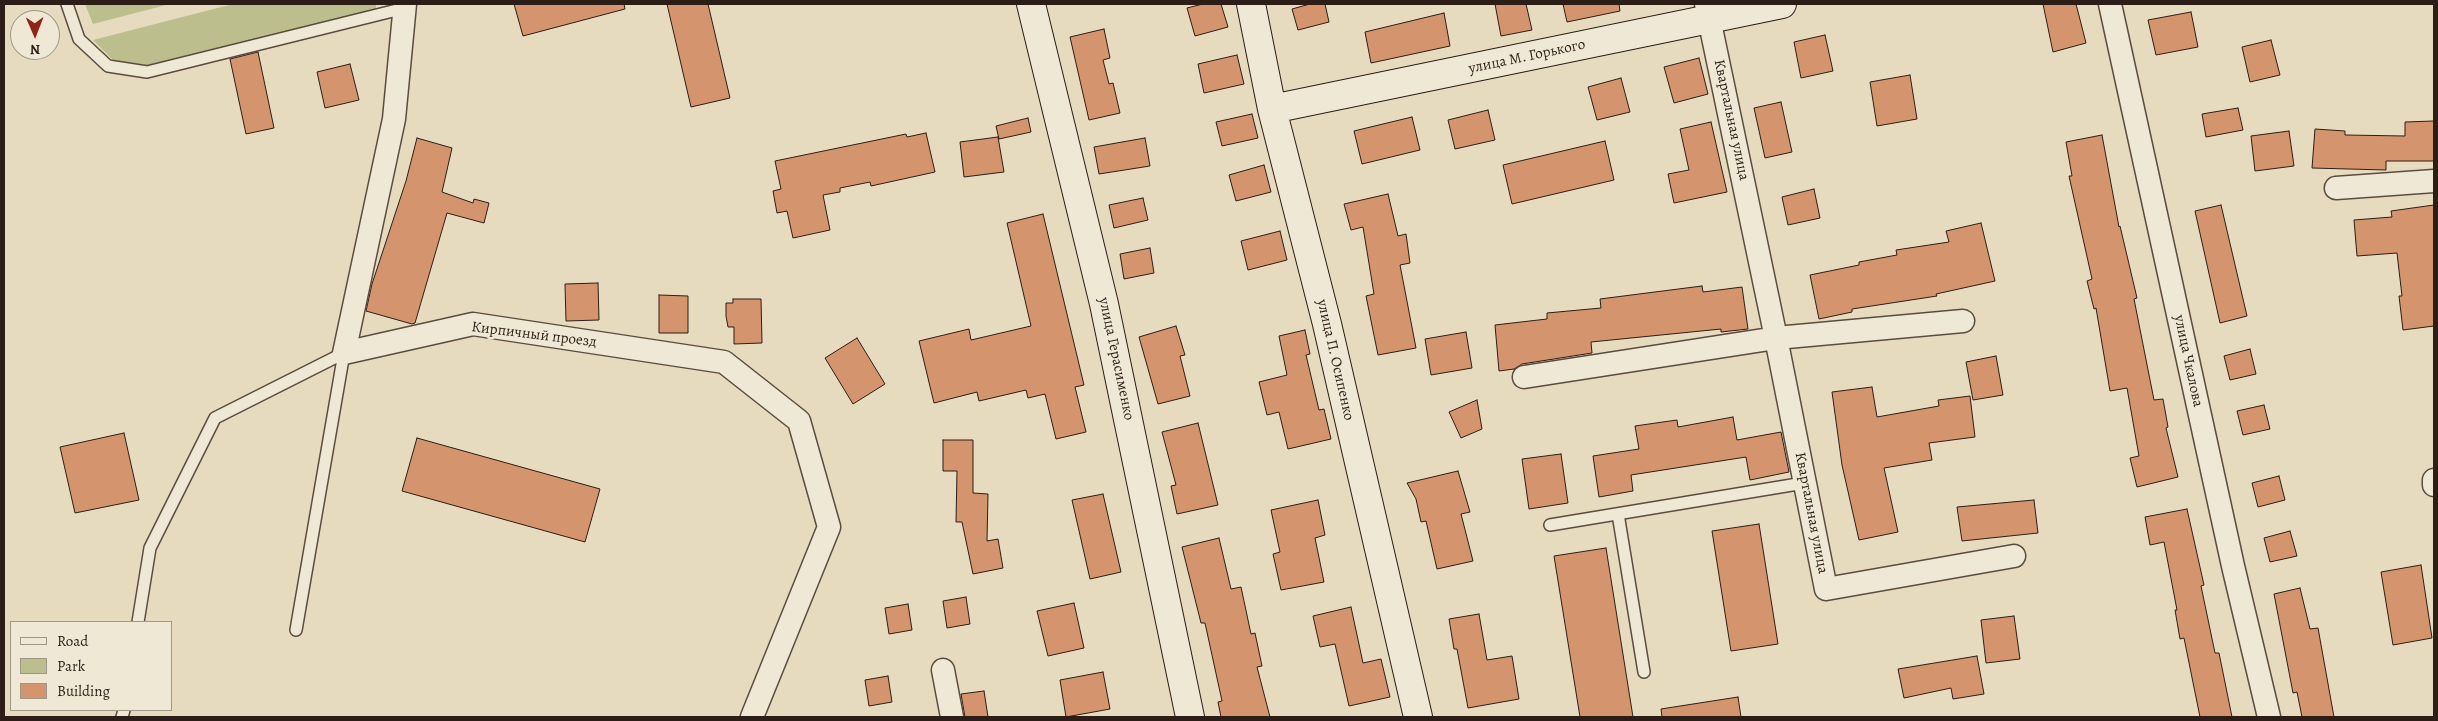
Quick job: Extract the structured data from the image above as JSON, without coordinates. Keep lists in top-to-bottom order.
{
  "streets": {
    "main road": ["улица М. Горького", "улица Герасименко", "улица П. Осипенко"],
    "street": ["Квартальная улица", "Кирпичный проезд", "улица Чкалова"]
  },
  "crossings": [
    ["улица М. Горького", "Квартальная улица"],
    ["улица М. Горького", "улица П. Осипенко"]
  ],
  "legend": ["Road", "Park", "Building"],
  "north": "bottom"
}
